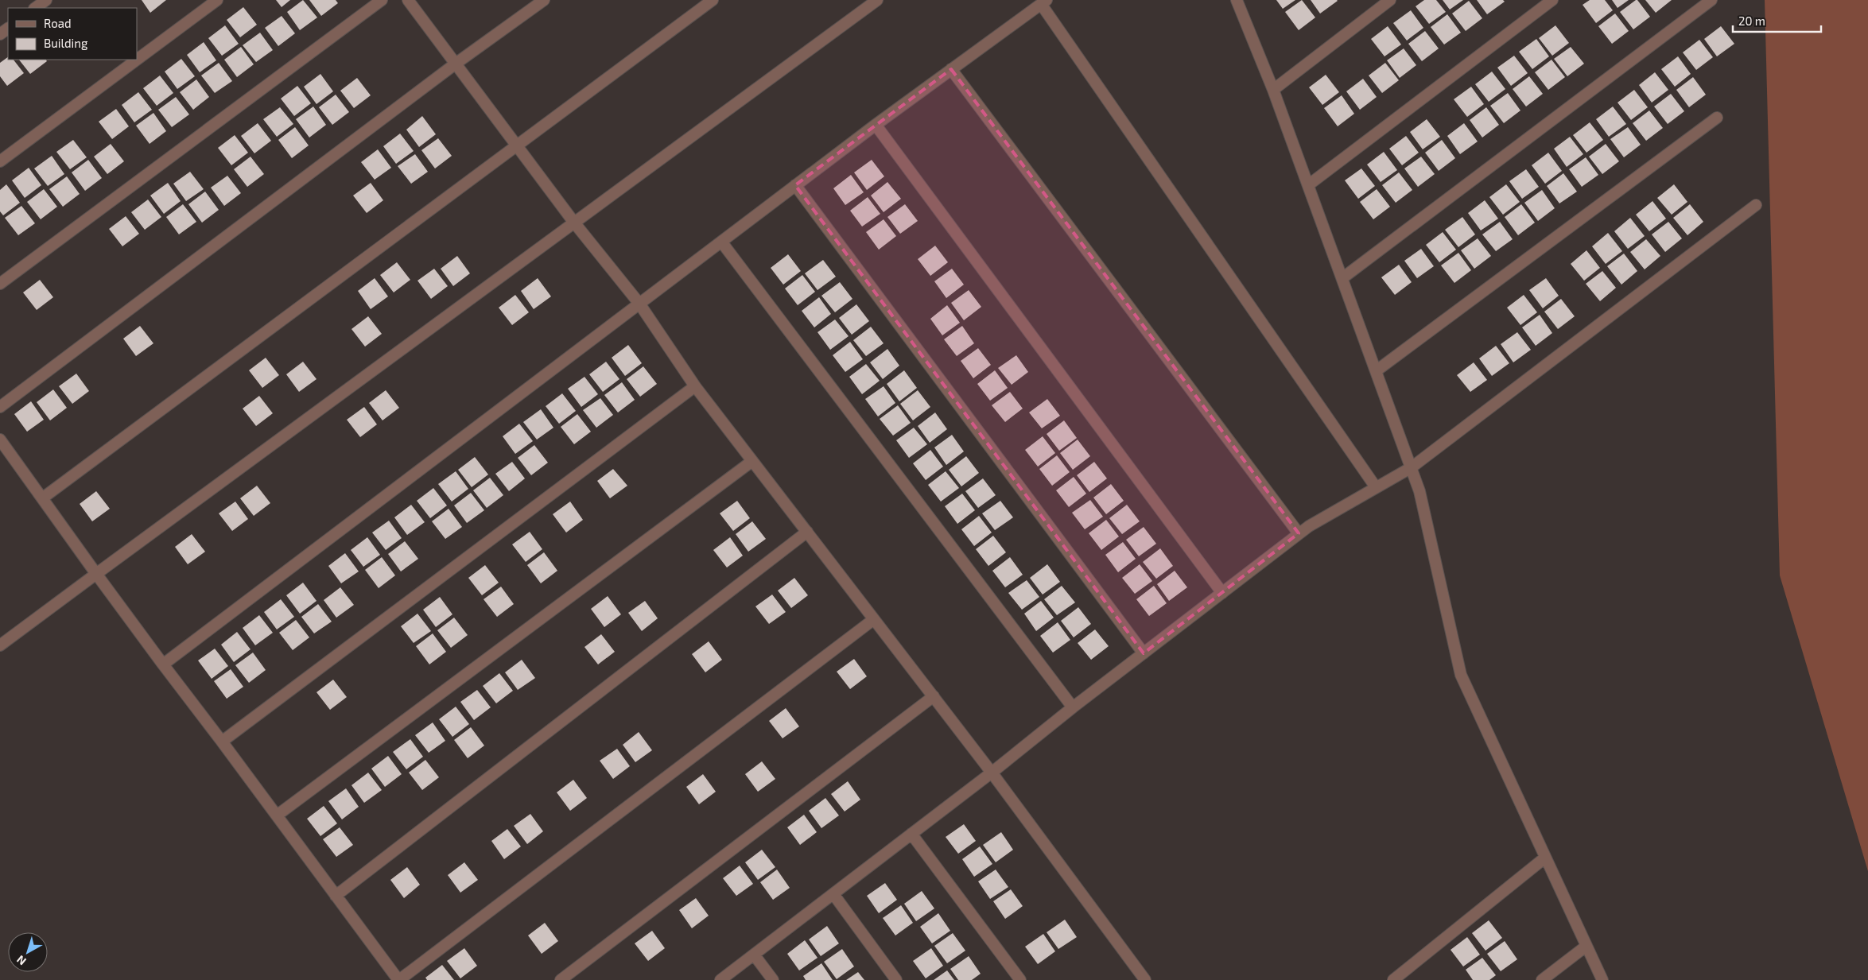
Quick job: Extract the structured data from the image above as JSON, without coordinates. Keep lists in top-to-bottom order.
{
  "legend": ["Road", "Building"],
  "scale_bar": "20 m",
  "north": "bottom left"
}
